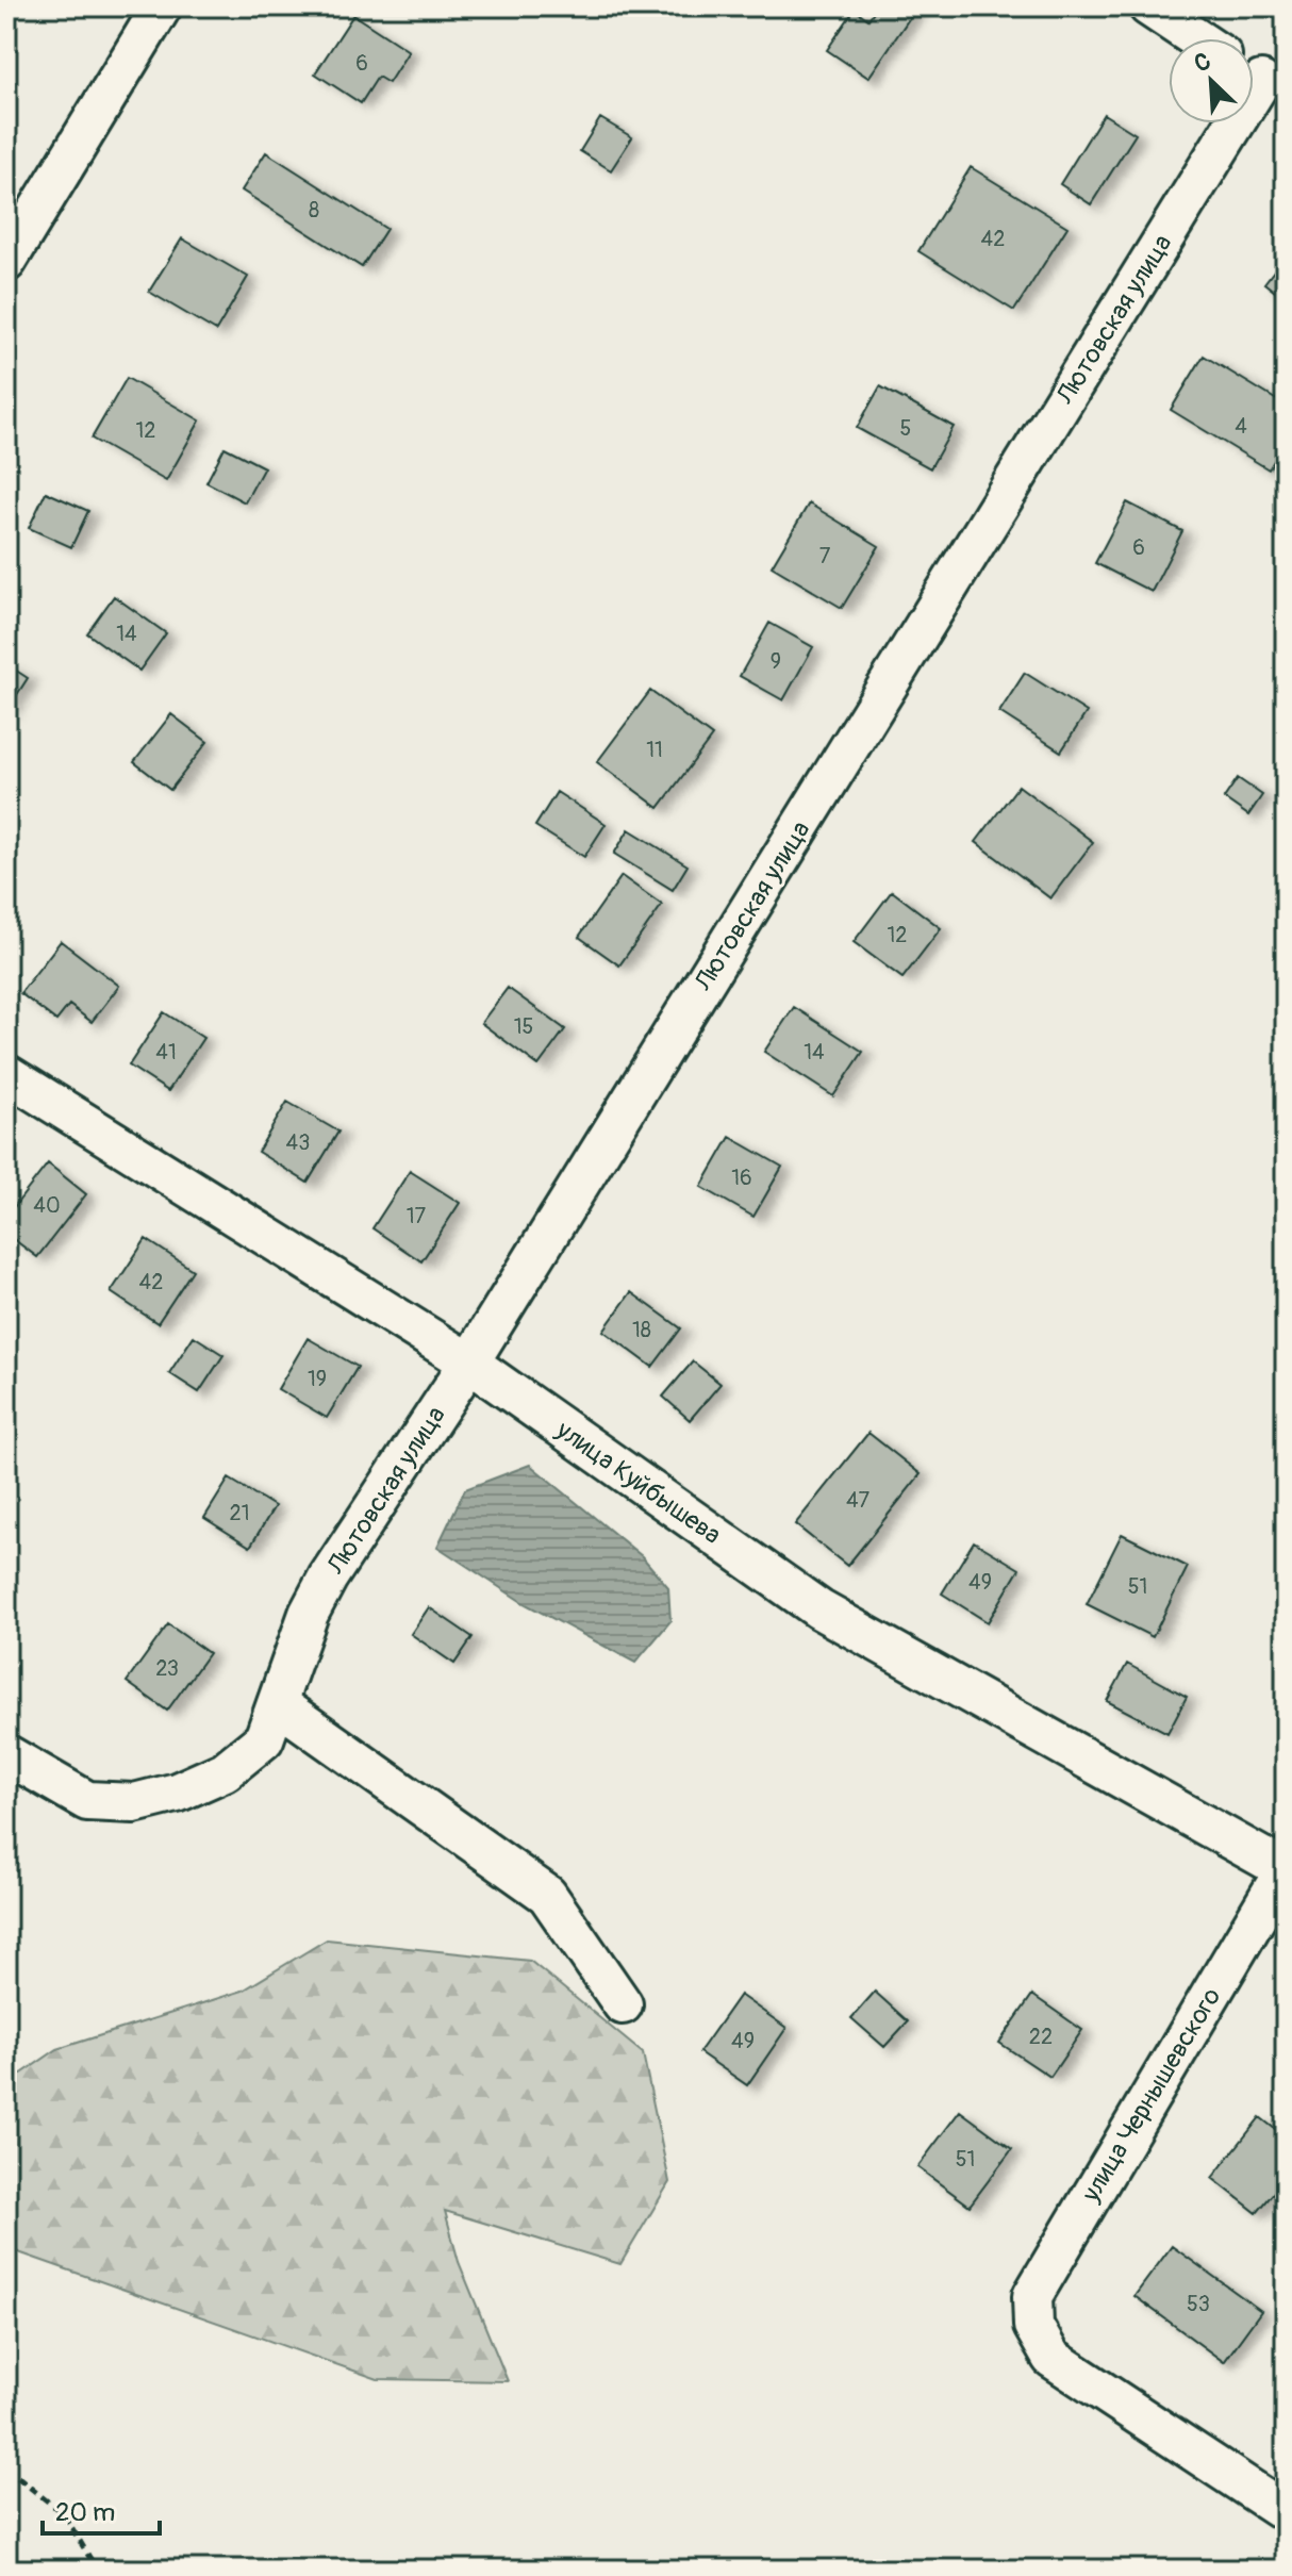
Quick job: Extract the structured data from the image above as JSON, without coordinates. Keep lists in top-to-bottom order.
{
  "streets": {
    "street": ["Лютовская улица", "улица Куйбышева", "улица Чернышевского"]
  },
  "crossings": [
    ["Лютовская улица", "улица Куйбышева"],
    ["улица Куйбышева", "улица Чернышевского"]
  ],
  "house_numbers": [
    "6",
    "8",
    "42",
    "4",
    "5",
    "12",
    "6",
    "7",
    "14",
    "9",
    "11",
    "12",
    "15",
    "41",
    "14",
    "43",
    "16",
    "40",
    "17",
    "42",
    "18",
    "19",
    "47",
    "21",
    "49",
    "51",
    "23",
    "22",
    "49",
    "51",
    "53"
  ],
  "scale_bar": "20 m",
  "north": "top left"
}
